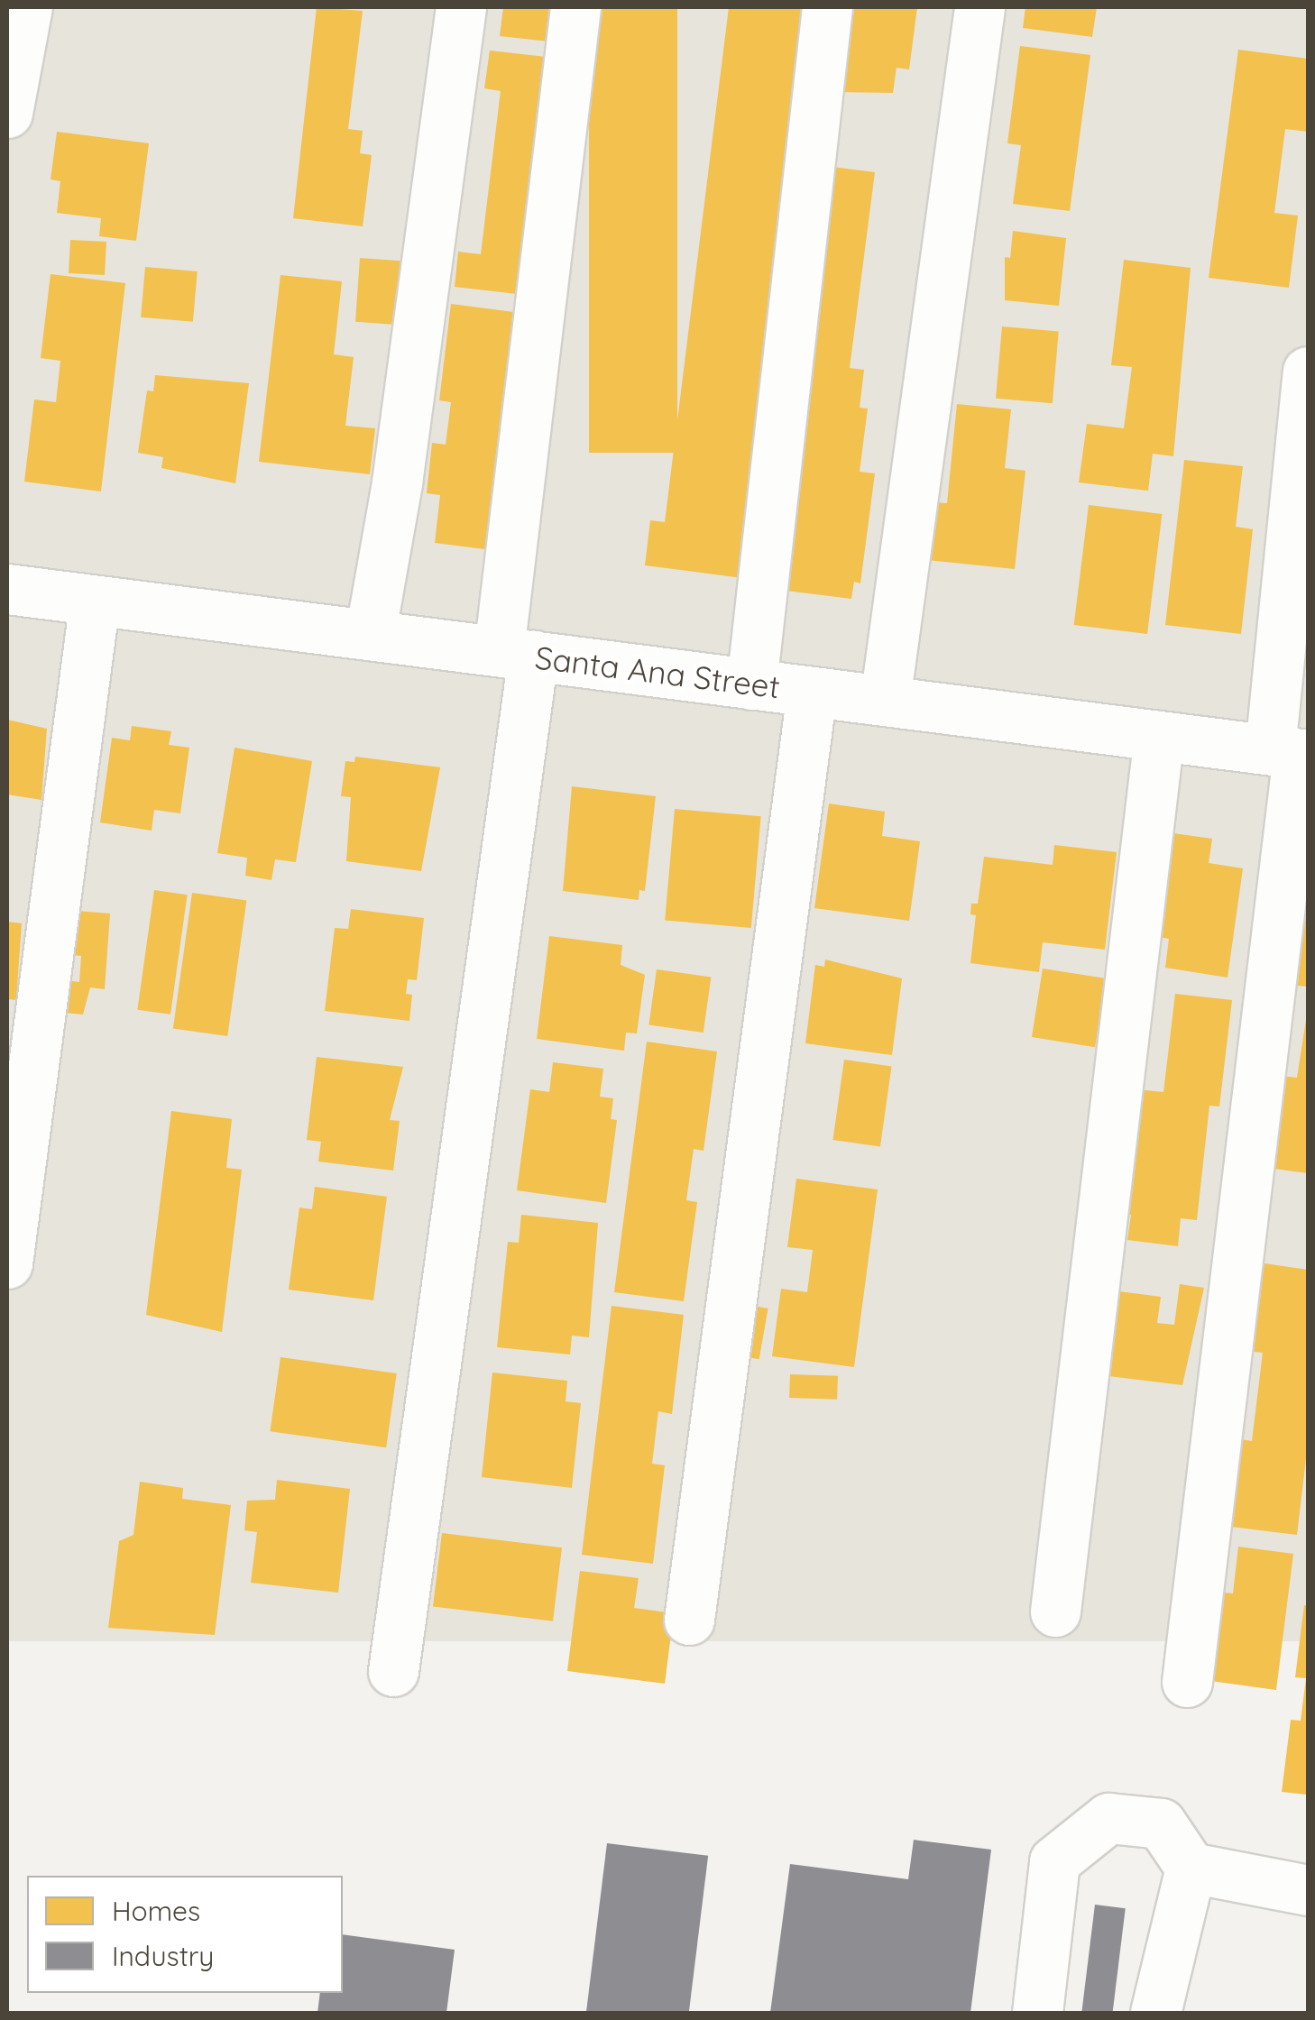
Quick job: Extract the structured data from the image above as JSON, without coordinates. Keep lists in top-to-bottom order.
{
  "streets": {
    "street": ["Santa Ana Street"]
  },
  "legend": ["Homes", "Industry"]
}
